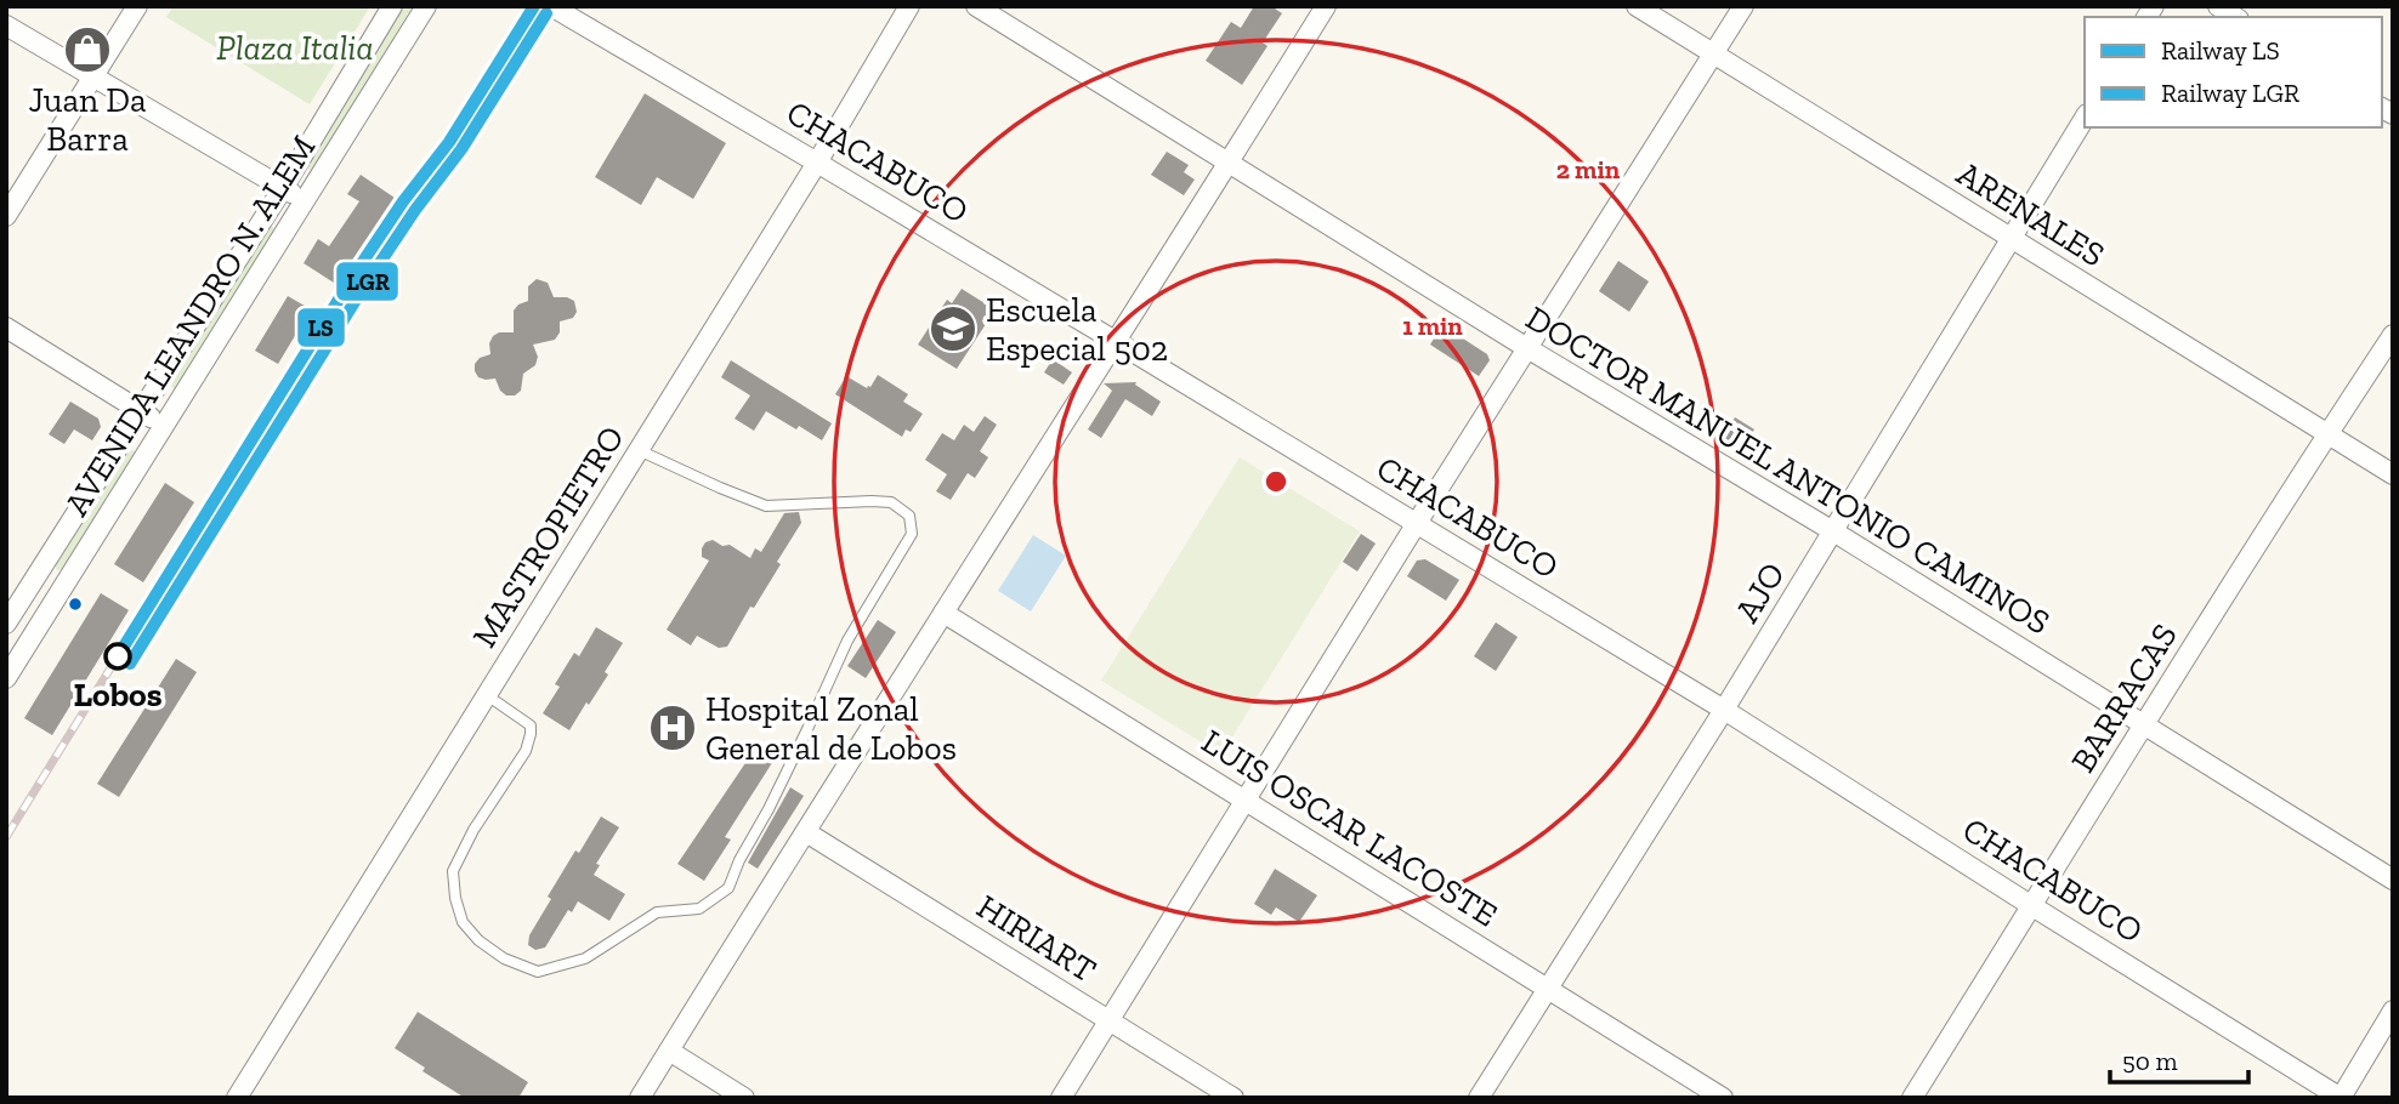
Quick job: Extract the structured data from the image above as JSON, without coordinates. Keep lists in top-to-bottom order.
{
  "streets": {
    "street": [
      "CHACABUCO",
      "ARENALES",
      "AVENIDA LEANDRO N. ALEM",
      "DOCTOR MANUEL ANTONIO CAMINOS",
      "MASTROPIETRO",
      "AJO",
      "BARRACAS",
      "LUIS OSCAR LACOSTE",
      "HIRIART"
    ]
  },
  "crossings": [
    ["CHACABUCO", "MASTROPIETRO"],
    ["CHACABUCO", "AJO"],
    ["CHACABUCO", "BARRACAS"],
    ["ARENALES", "AJO"],
    ["ARENALES", "BARRACAS"],
    ["DOCTOR MANUEL ANTONIO CAMINOS", "AJO"],
    ["DOCTOR MANUEL ANTONIO CAMINOS", "BARRACAS"],
    ["AJO", "LUIS OSCAR LACOSTE"]
  ],
  "parks": ["Plaza Italia"],
  "places": {
    "shop": ["Juan Da Barra"],
    "school or university": ["Escuela Especial 502"],
    "other": ["Lobos"],
    "hospital": ["Hospital Zonal General de Lobos"]
  },
  "lines": ["rail line LS", "rail line LGR"],
  "legend": ["Railway LS", "Railway LGR"],
  "scale_bar": "50 m",
  "rings": ["2 min", "1 min"]
}
